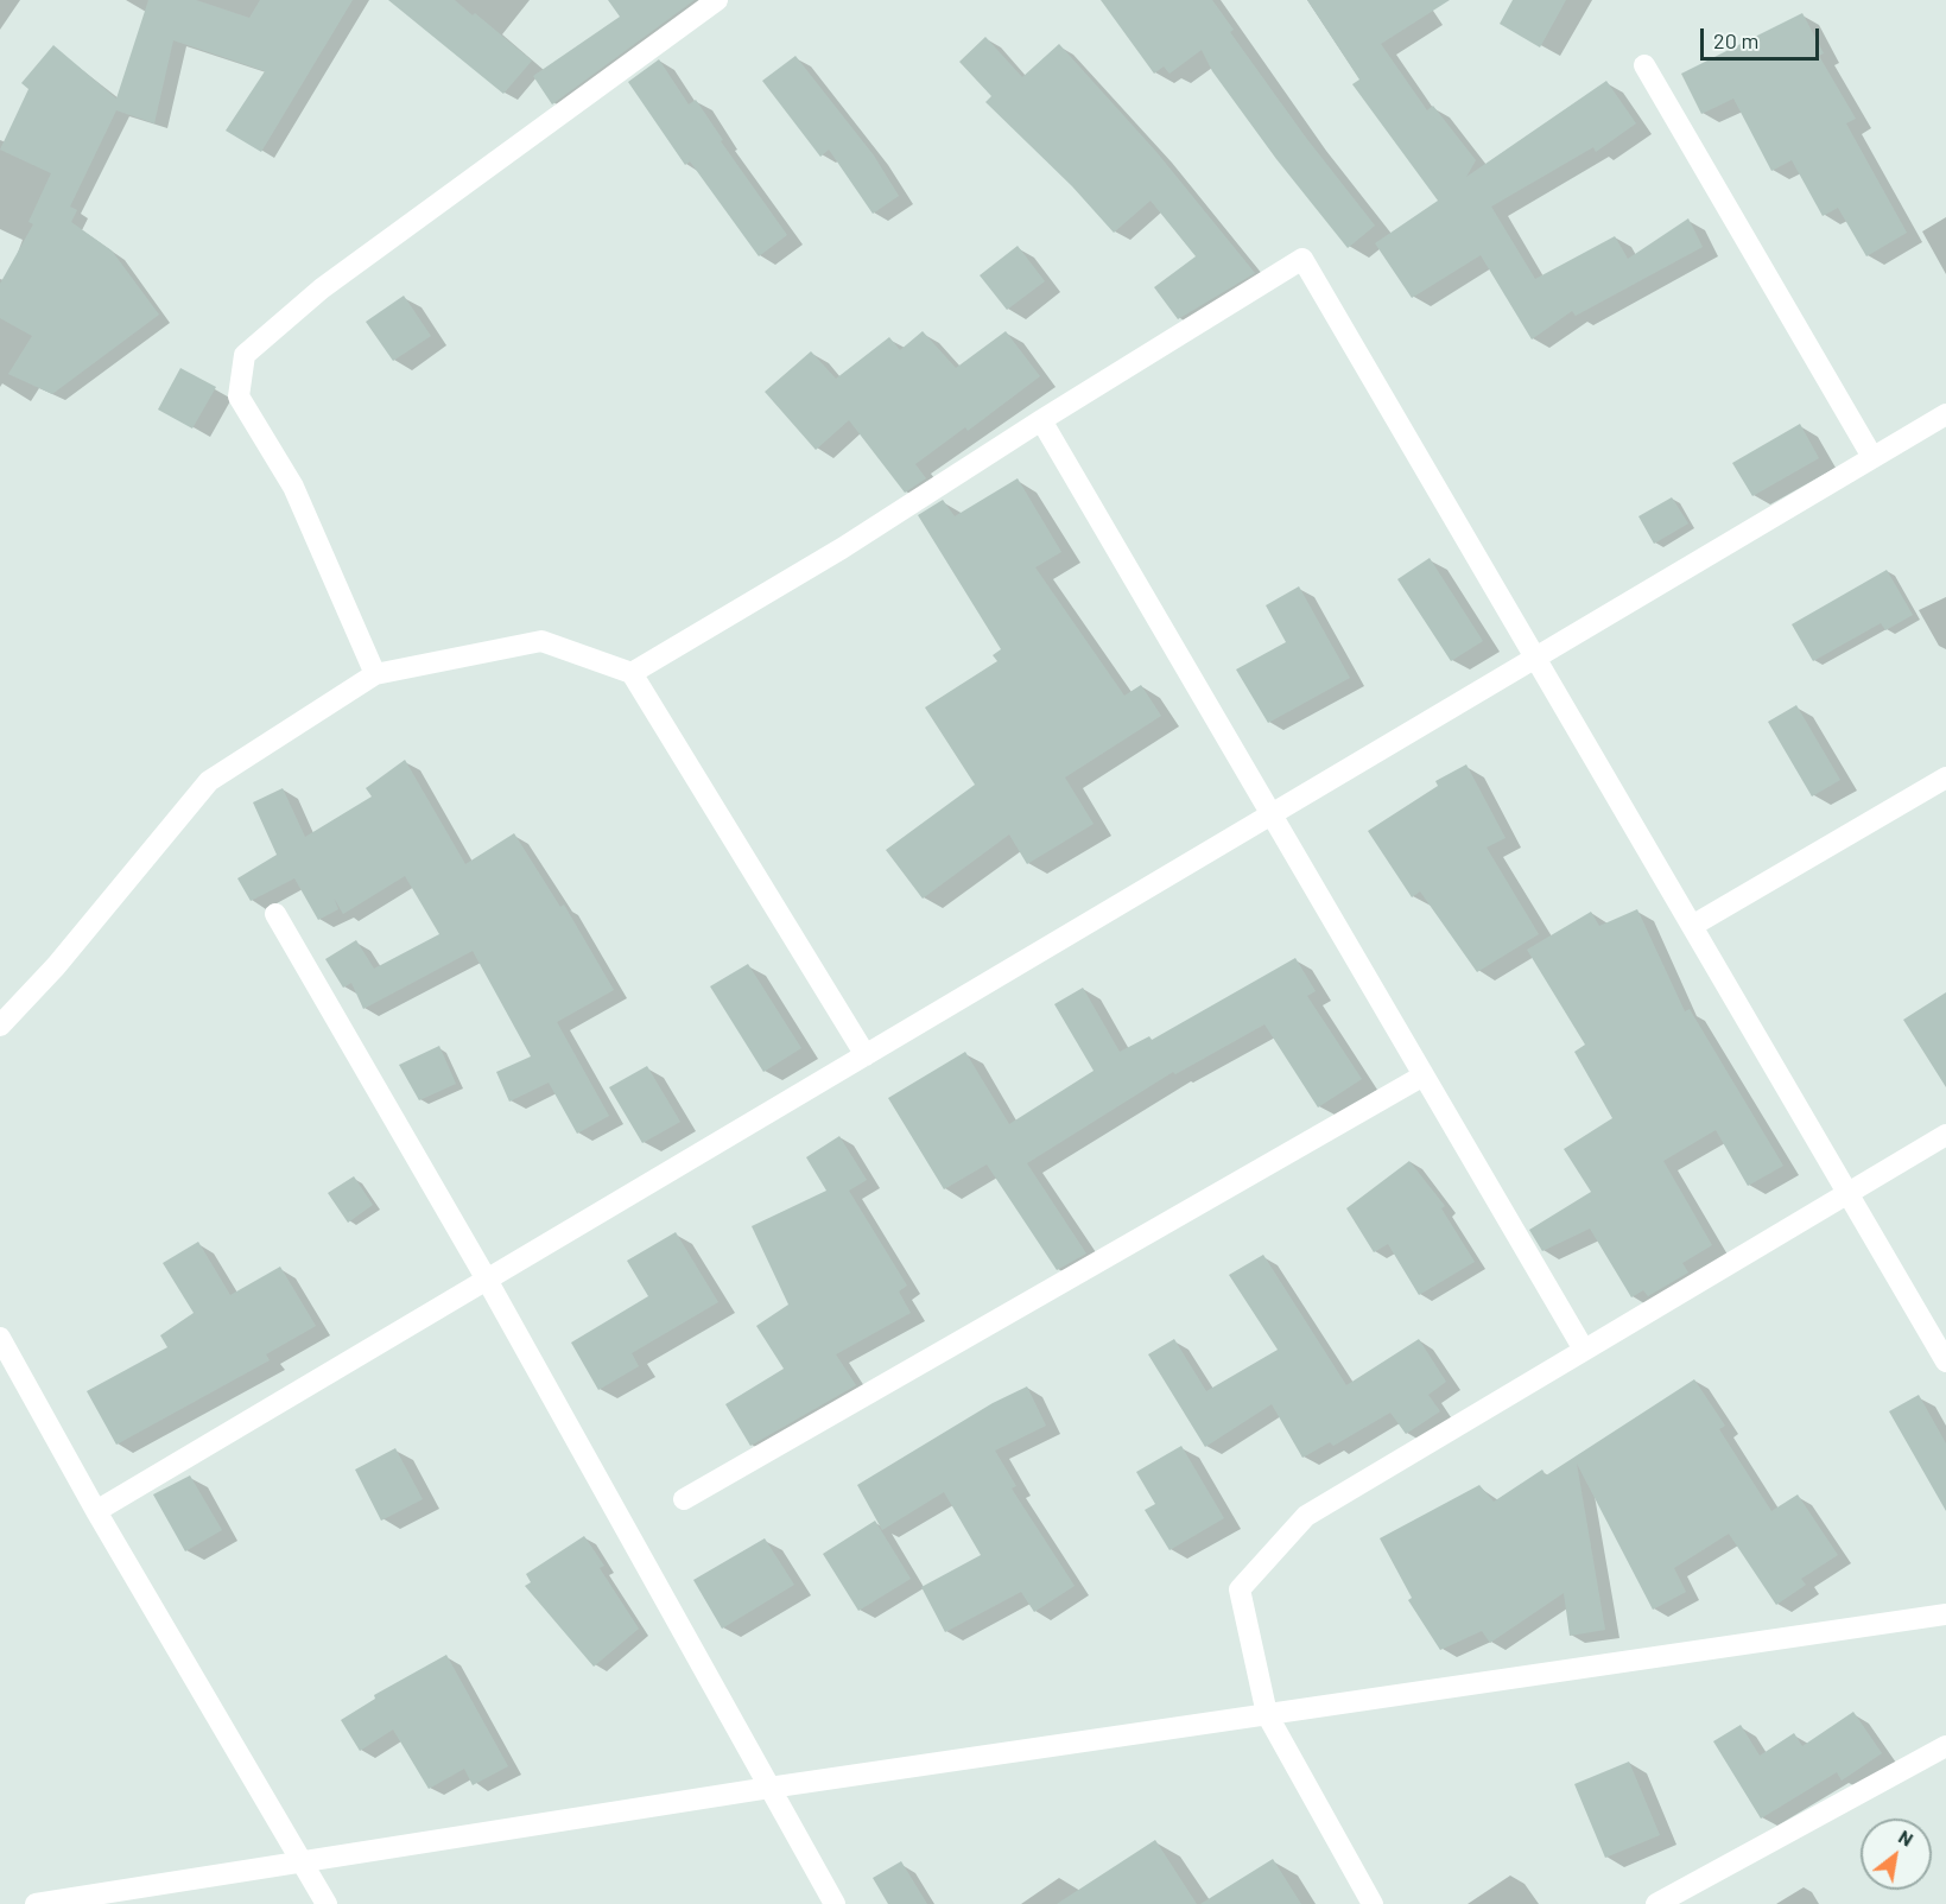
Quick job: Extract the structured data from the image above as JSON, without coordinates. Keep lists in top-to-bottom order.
{
  "scale_bar": "20 m",
  "north": "top right"
}
